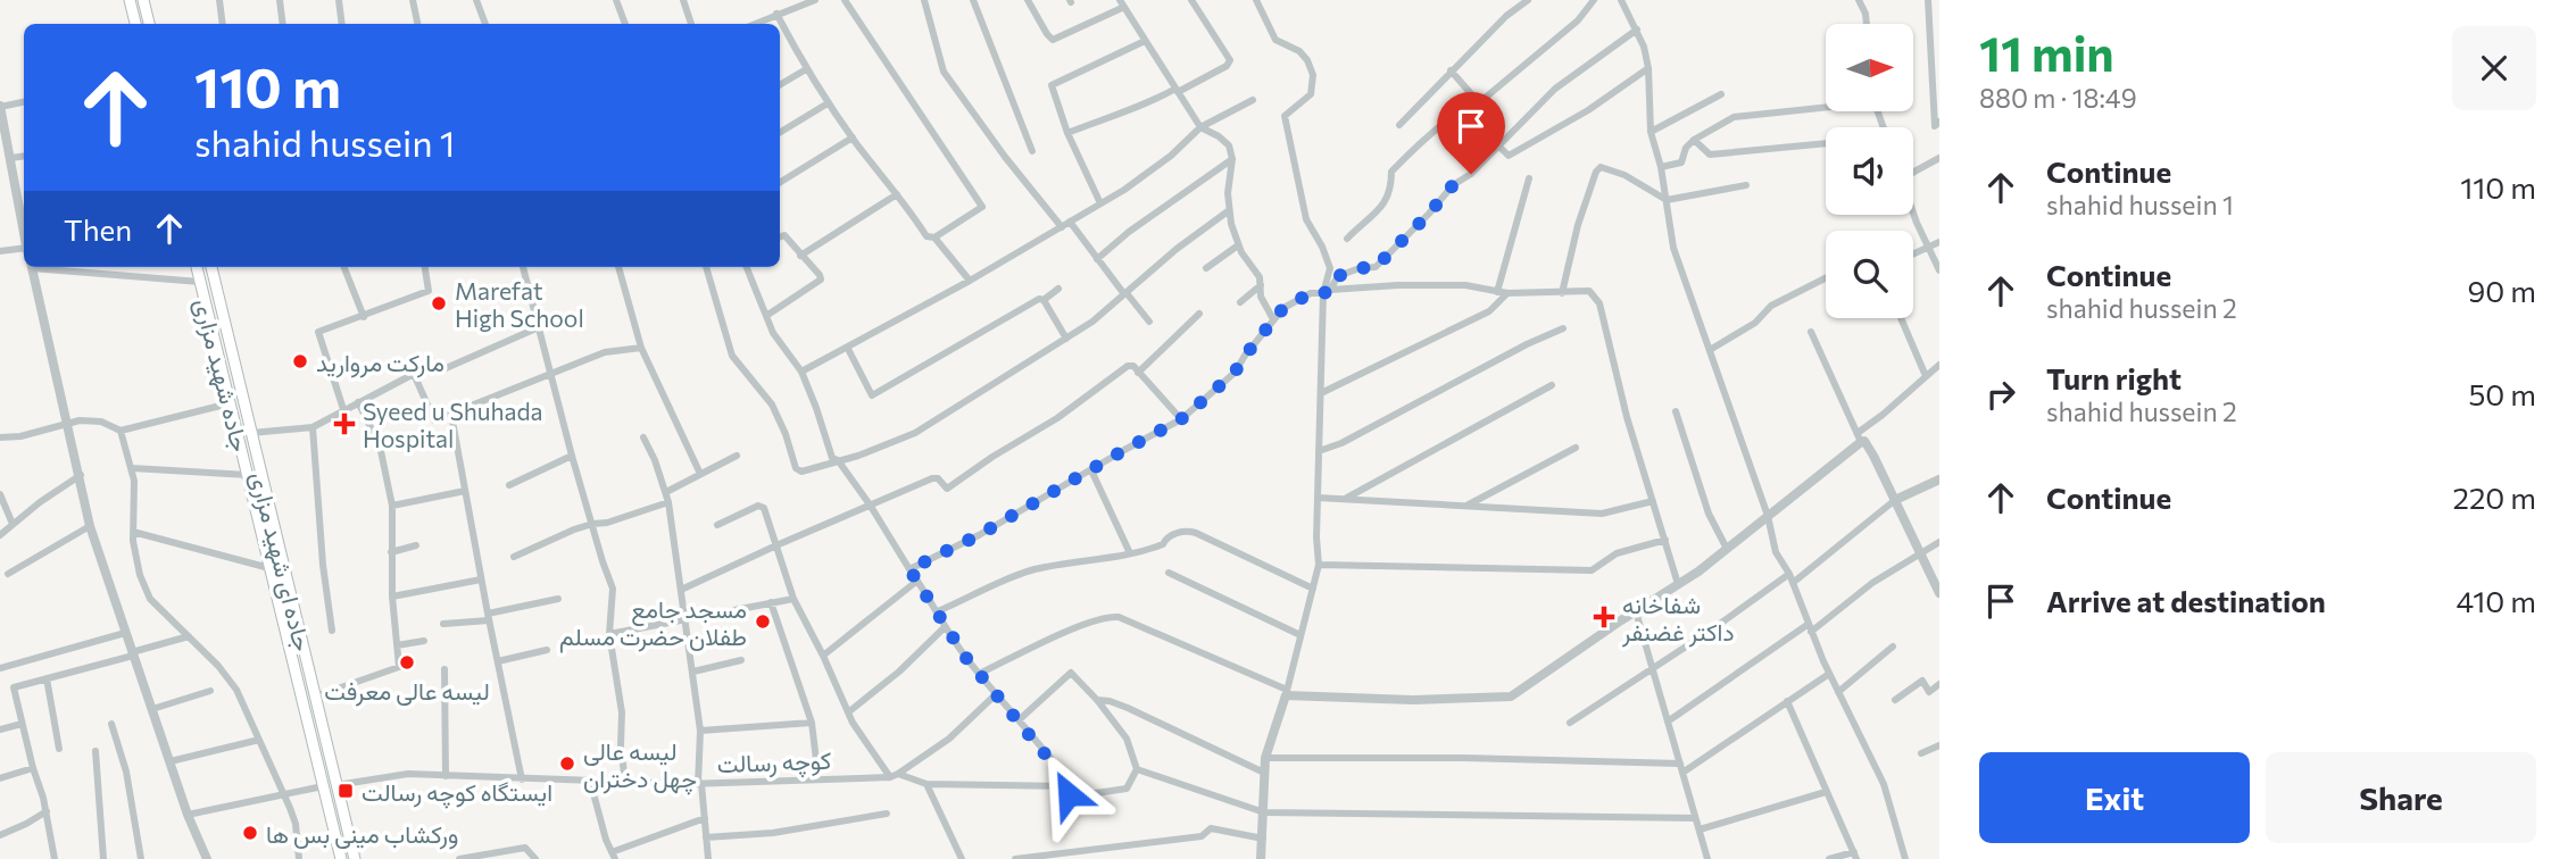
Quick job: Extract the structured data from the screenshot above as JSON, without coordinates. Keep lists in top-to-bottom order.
{
  "streets": {
    "main road": ["جاده شهید مزاری", "جاده ای شهید مزاری"],
    "street": ["کوچه رسالت"]
  },
  "crossings": [
    ["جاده ای شهید مزاری", "کوچه رسالت"]
  ],
  "places": {
    "other": [
      "Marefat High School",
      "مارکت مروارید",
      "مسجد جامع طفلان حضرت مسلم",
      "لیسه عالی معرفت",
      "لیسه عالی چهل دختران",
      "ورکشاب مینی بس ها"
    ],
    "health": ["Syeed u Shuhada Hospital", "شفاخانه داکتر غضنفر"],
    "transit": ["ایستگاه کوچه رسالت"]
  },
  "north": "right",
  "page": {
    "heading": ["11 min", "880 m · 18:49"],
    "turn": ["110 m", "shahid hussein 1"],
    "list": [
      {
        "name": "Continue",
        "note": "shahid hussein 1",
        "value": "110 m"
      },
      {
        "name": "Continue",
        "note": "shahid hussein 2",
        "value": "90 m"
      },
      {
        "name": "Turn right",
        "note": "shahid hussein 2",
        "value": "50 m"
      },
      {
        "name": "Continue",
        "value": "220 m"
      },
      {
        "name": "Arrive at destination",
        "value": "410 m"
      }
    ],
    "then": "Then",
    "buttons": ["Exit", "Share"]
  }
}
